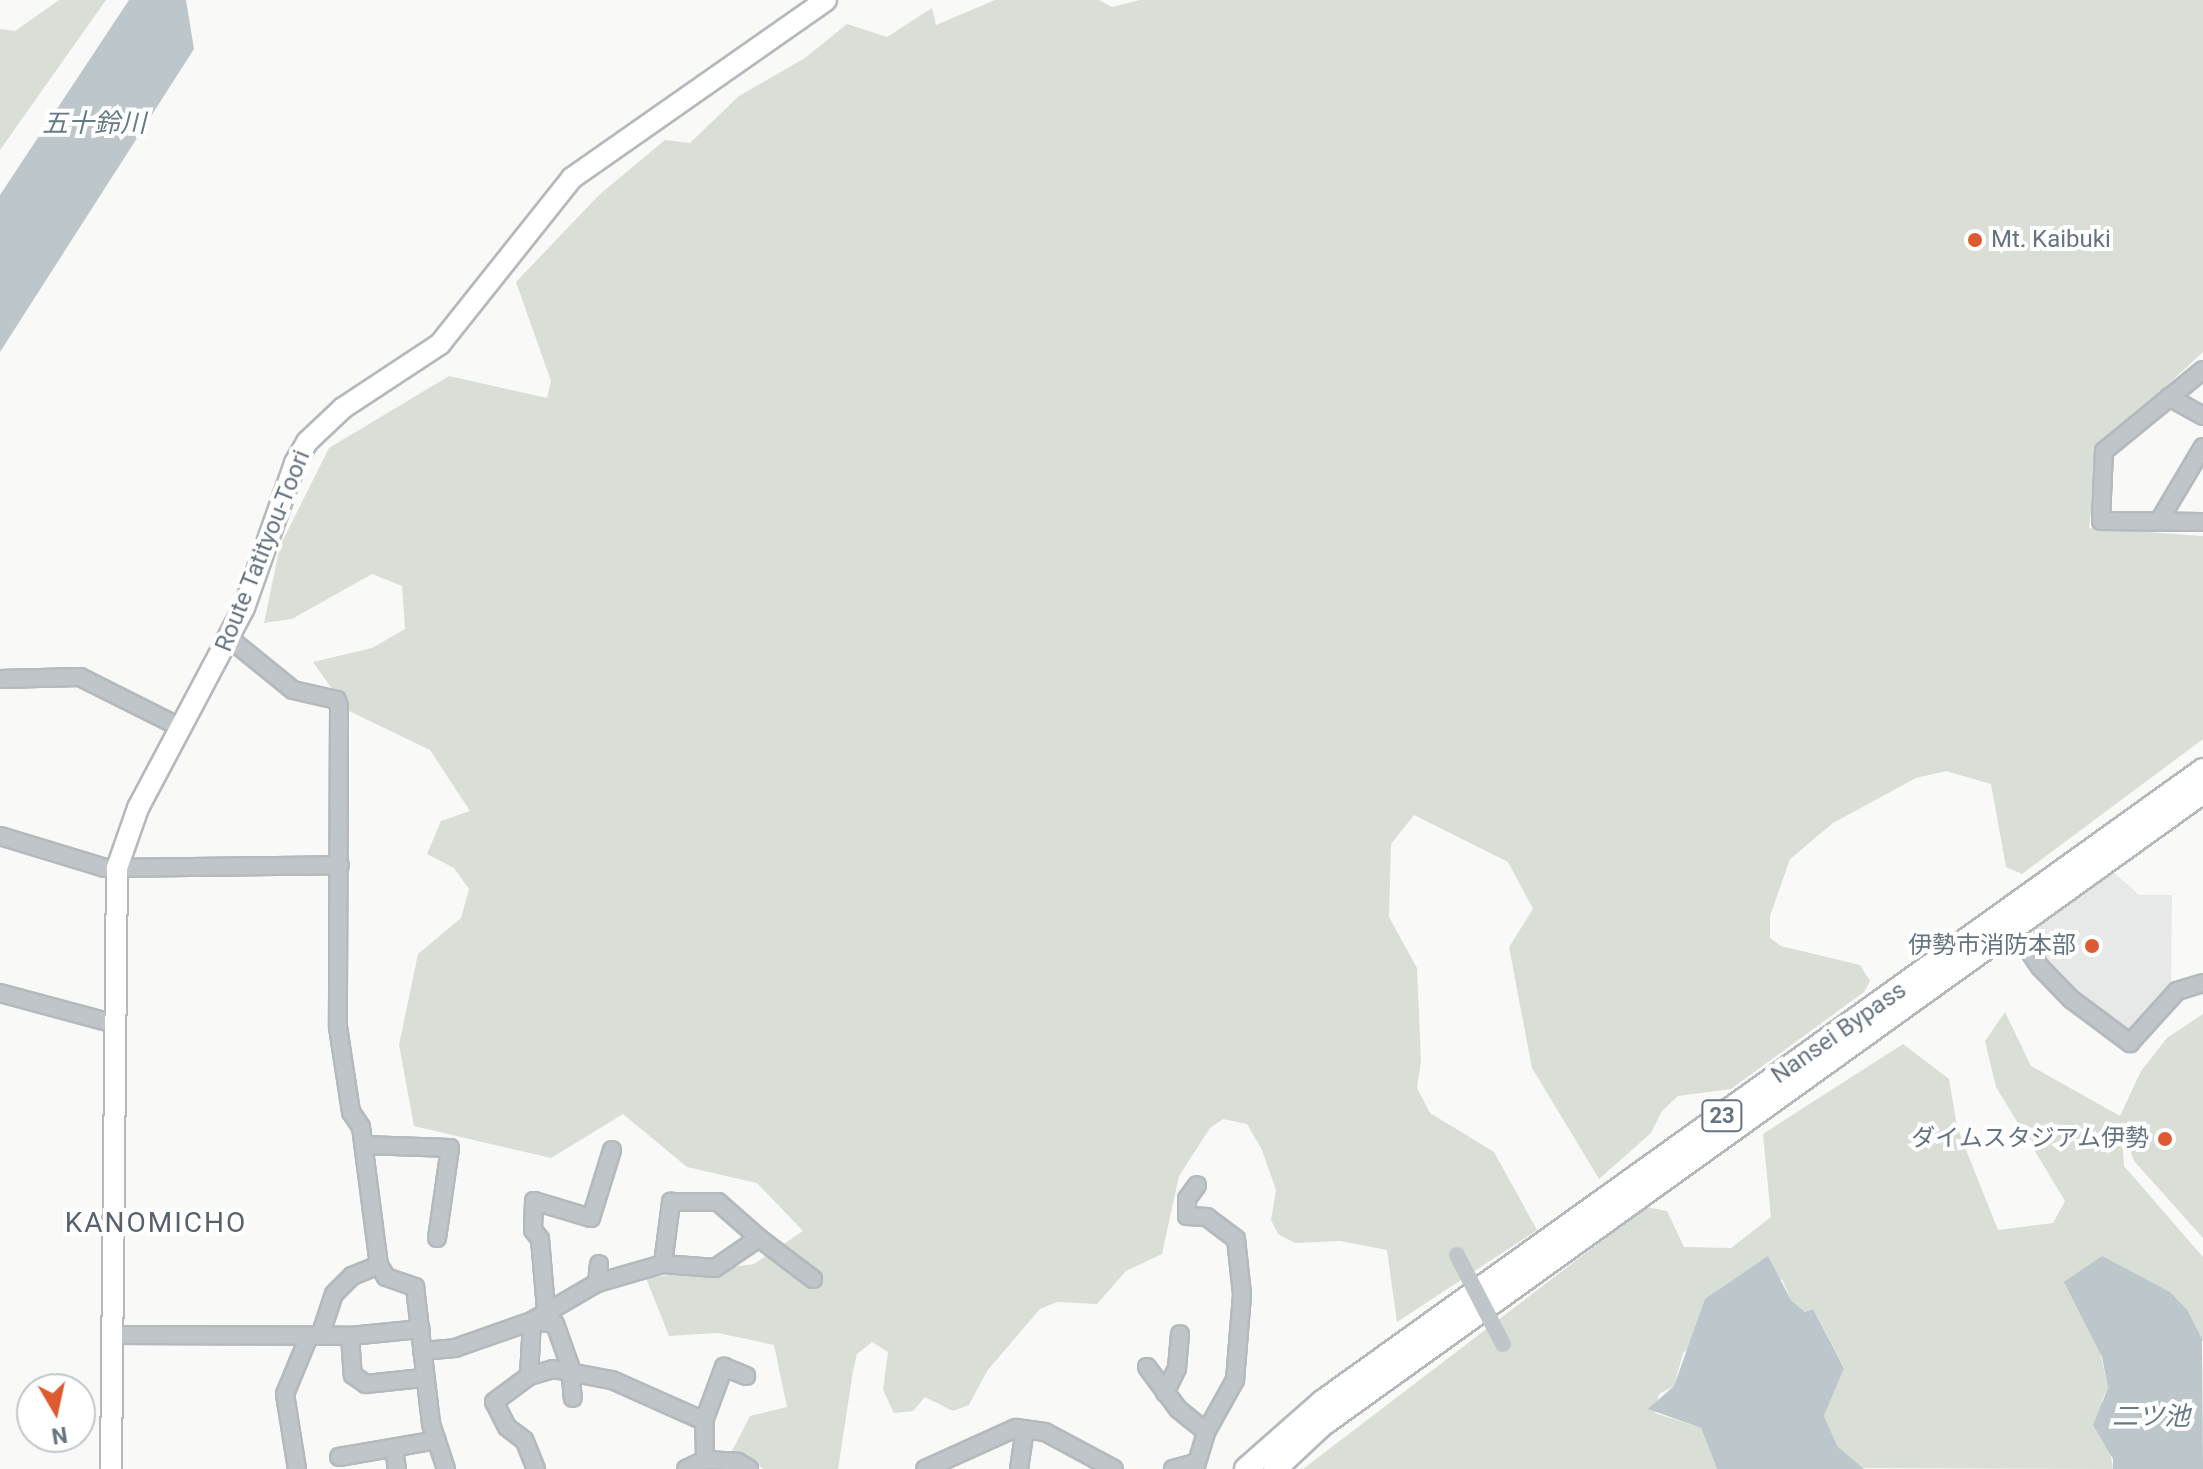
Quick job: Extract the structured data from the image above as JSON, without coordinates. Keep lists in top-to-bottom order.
{
  "streets": {
    "highway": ["Nansei Bypass", "23"],
    "main road": ["Route Tatityou-Toori"]
  },
  "districts": ["KANOMICHO"],
  "water": ["五十鈴川", "二ツ池"],
  "places": ["Mt. Kaibuki", "伊勢市消防本部", "ダイムスタジアム伊勢"],
  "north": "bottom"
}
